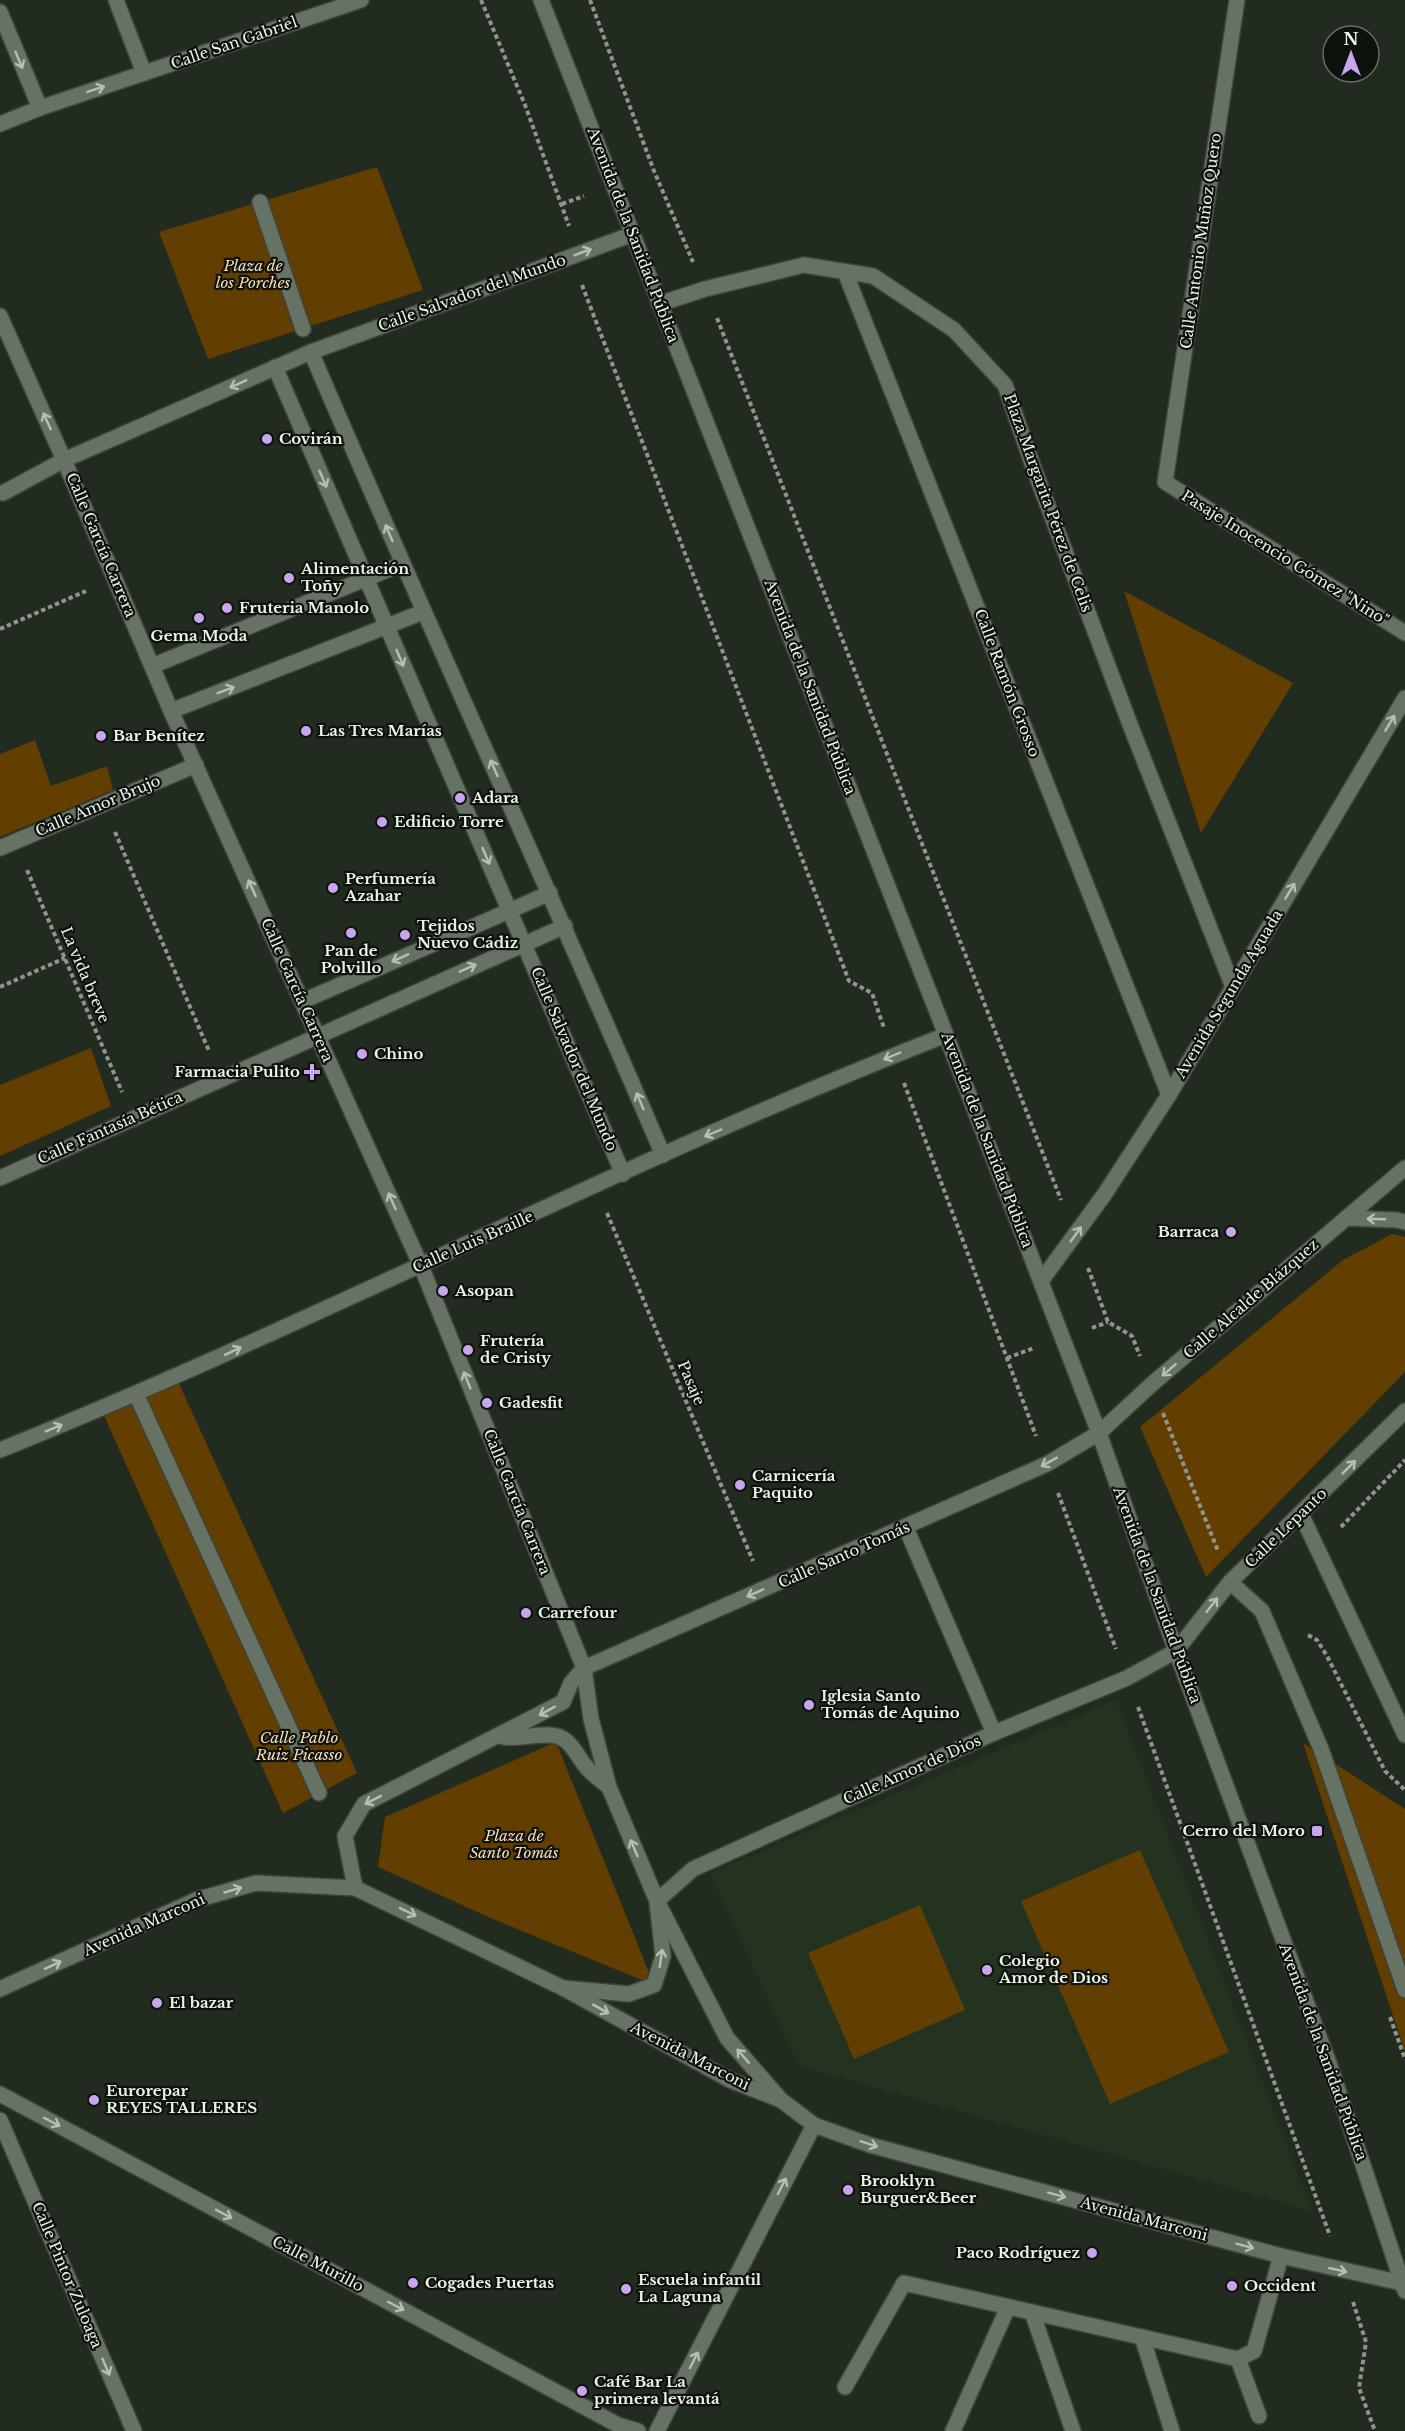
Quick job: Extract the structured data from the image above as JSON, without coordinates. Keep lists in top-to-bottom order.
{
  "streets": {
    "street": [
      "Calle San Gabriel",
      "Avenida de la Sanidad Pública",
      "Calle Antonio Muñoz Quero",
      "Calle Salvador del Mundo",
      "Plaza Margarita Pérez de Celis",
      "Calle García Carrera",
      "Pasaje Inocencio Gómez \"Nino\"",
      "Calle Ramón Grosso",
      "Calle Amor Brujo",
      "Avenida Segunda Aguada",
      "Calle Fantasía Bética",
      "Calle Luis Braille",
      "Calle Alcalde Blázquez",
      "Calle Lepanto",
      "Calle Santo Tomás",
      "Calle Amor de Dios",
      "Avenida Marconi",
      "Calle Murillo",
      "Calle Pintor Zuloaga"
    ],
    "path": ["La vida breve", "Pasaje"]
  },
  "crossings": [
    ["Avenida de la Sanidad Pública", "Calle Salvador del Mundo"],
    ["Avenida de la Sanidad Pública", "Plaza Margarita Pérez de Celis"],
    ["Avenida de la Sanidad Pública", "Avenida Segunda Aguada"],
    ["Avenida de la Sanidad Pública", "Calle Luis Braille"],
    ["Avenida de la Sanidad Pública", "Calle Alcalde Blázquez"],
    ["Avenida de la Sanidad Pública", "Calle Lepanto"],
    ["Avenida de la Sanidad Pública", "Calle Santo Tomás"],
    ["Avenida de la Sanidad Pública", "Calle Amor de Dios"],
    ["Avenida de la Sanidad Pública", "Avenida Marconi"],
    ["Calle Antonio Muñoz Quero", "Pasaje Inocencio Gómez \"Nino\""],
    ["Calle Salvador del Mundo", "Calle García Carrera"],
    ["Calle Salvador del Mundo", "Calle Luis Braille"],
    ["Plaza Margarita Pérez de Celis", "Calle Ramón Grosso"],
    ["Plaza Margarita Pérez de Celis", "Avenida Segunda Aguada"],
    ["Calle García Carrera", "Calle Amor Brujo"],
    ["Calle García Carrera", "Calle Fantasía Bética"],
    ["Calle García Carrera", "Calle Luis Braille"],
    ["Calle García Carrera", "Calle Santo Tomás"],
    ["Calle Ramón Grosso", "Avenida Segunda Aguada"],
    ["Calle Amor Brujo", "La vida breve"],
    ["La vida breve", "Calle Fantasía Bética"],
    ["Calle Luis Braille", "Pasaje"],
    ["Calle Alcalde Blázquez", "Calle Santo Tomás"],
    ["Pasaje", "Calle Santo Tomás"],
    ["Calle Lepanto", "Calle Amor de Dios"]
  ],
  "one_way": [
    "Calle García Carrera",
    "Avenida Segunda Aguada",
    "Calle Alcalde Blázquez",
    "Calle Lepanto",
    "Calle Santo Tomás",
    "Avenida Marconi",
    "Calle Murillo",
    "Calle Pintor Zuloaga"
  ],
  "parks": ["Plaza de los Porches", "Calle Pablo Ruiz Picasso", "Plaza de Santo Tomás"],
  "places": {
    "other": [
      "Covirán",
      "Alimentación Toñy",
      "Fruteria Manolo",
      "Gema Moda",
      "Las Tres Marías",
      "Bar Benítez",
      "Adara",
      "Edificio Torre",
      "Perfumería Azahar",
      "Pan de Polvillo",
      "Tejidos Nuevo Cádiz",
      "Chino",
      "Barraca",
      "Asopan",
      "Frutería de Cristy",
      "Gadesfit",
      "Carnicería Paquito",
      "Carrefour",
      "Iglesia Santo Tomás de Aquino",
      "Colegio Amor de Dios",
      "El bazar",
      "Eurorepar REYES TALLERES",
      "Brooklyn Burguer&Beer",
      "Paco Rodríguez",
      "Cogades Puertas",
      "Occident",
      "Escuela infantil La Laguna",
      "Café Bar La primera levantá"
    ],
    "health": ["Farmacia Pulito"],
    "transit": ["Cerro del Moro"]
  },
  "north": "top"
}
